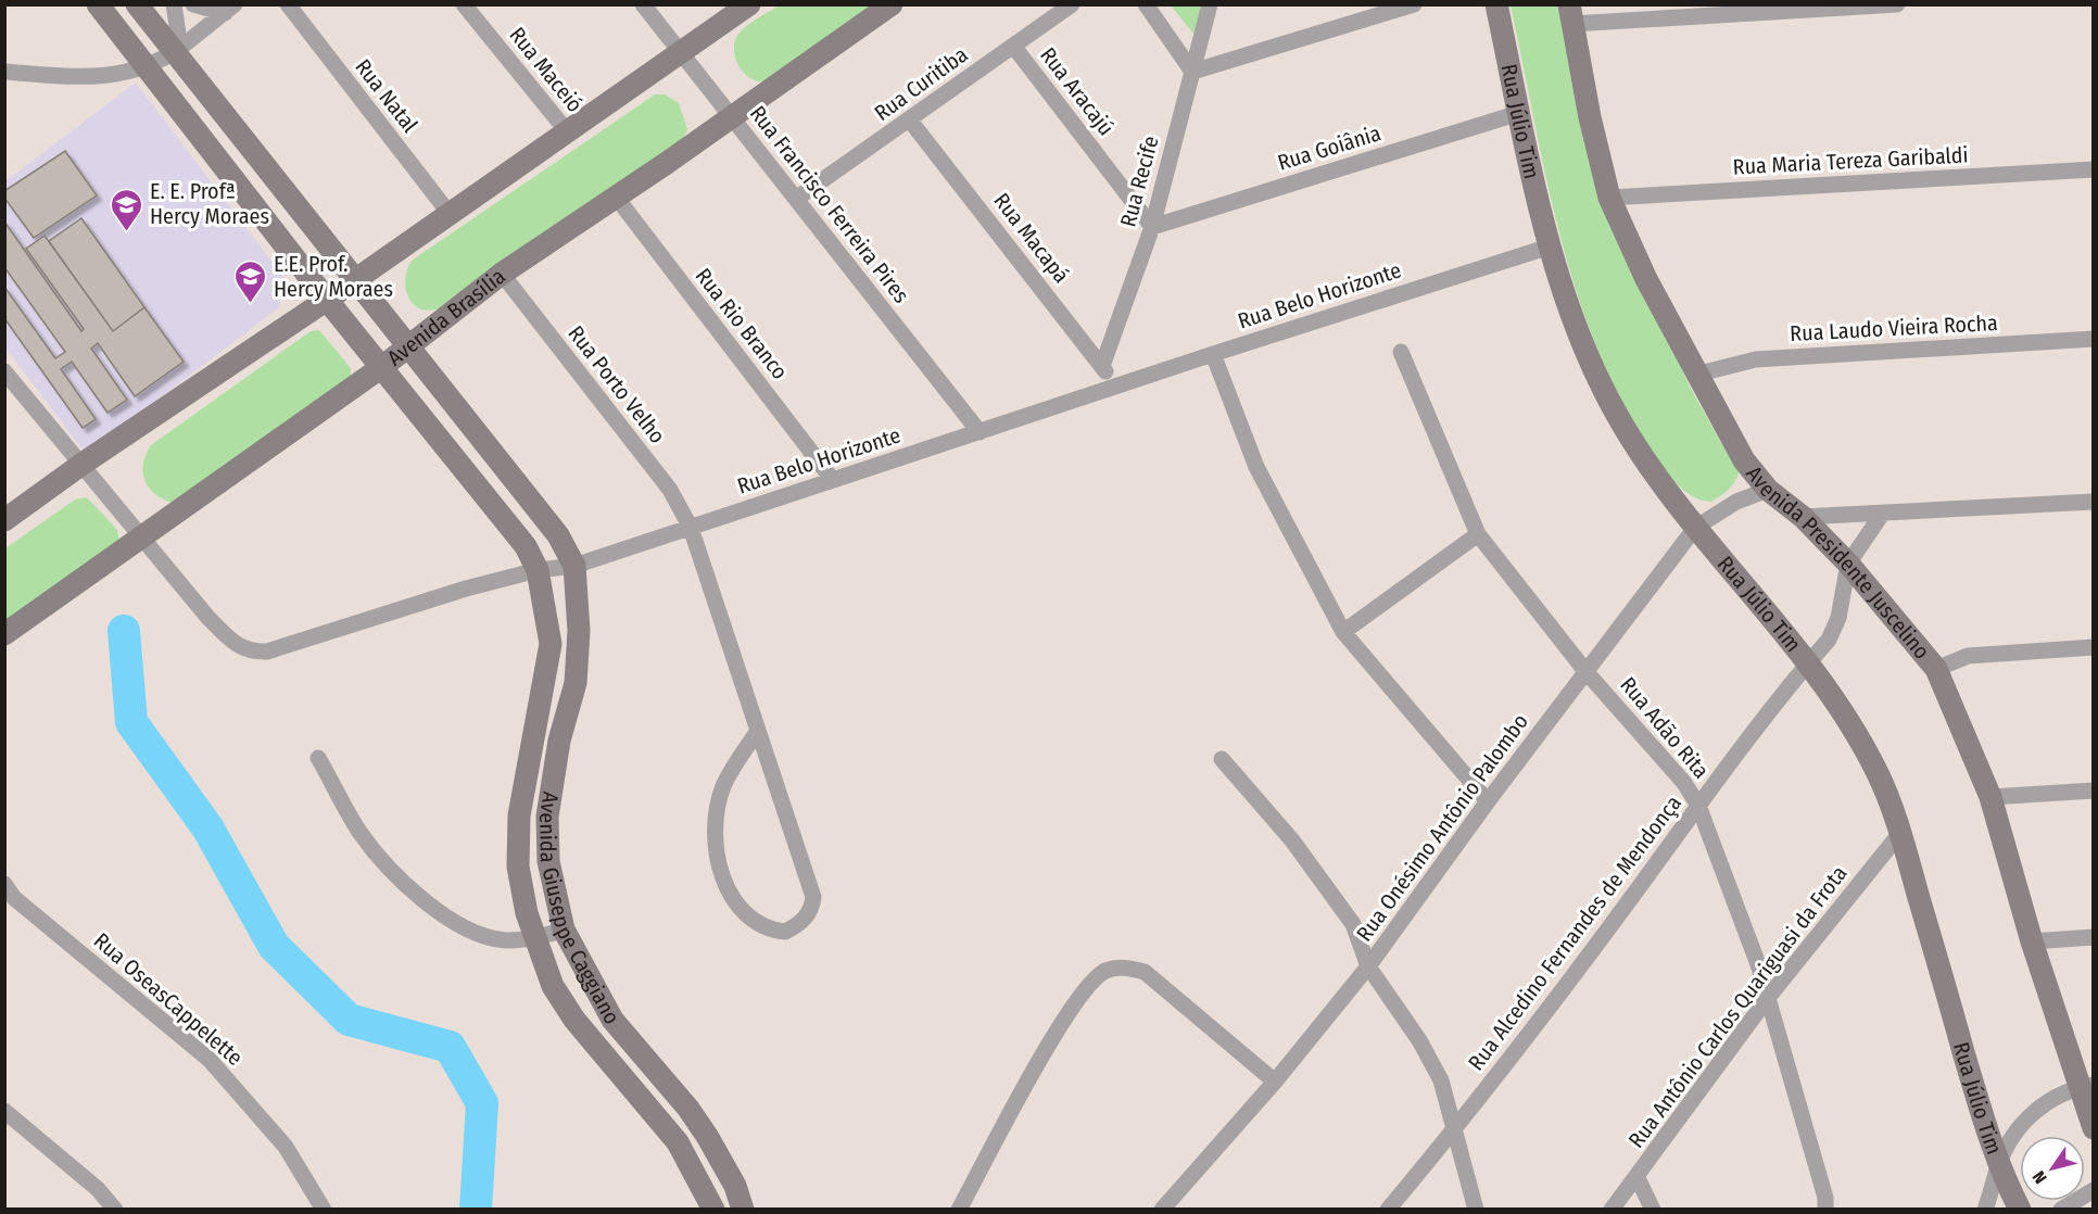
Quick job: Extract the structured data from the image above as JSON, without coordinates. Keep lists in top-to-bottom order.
{
  "streets": {
    "main road": [
      "Rua Júlio Tim",
      "Avenida Brasília",
      "Avenida Presidente Juscelino",
      "Avenida Giuseppe Caggiano"
    ],
    "street": [
      "Rua Maceió",
      "Rua Curitiba",
      "Rua Aracajú",
      "Rua Natal",
      "Rua Goiânia",
      "Rua Maria Tereza Garibaldi",
      "Rua Recife",
      "Rua Francisco Ferreira Pires",
      "Rua Macapá",
      "Rua Belo Horizonte",
      "Rua Rio Branco",
      "Rua Laudo Vieira Rocha",
      "Rua Porto Velho",
      "Rua Adão Rita",
      "Rua Onésimo Antônio Palombo",
      "Rua Alcedino Fernandes de Mendonça",
      "Rua OseasCappelette",
      "Rua Antônio Carlos Quariguasi da Frota"
    ]
  },
  "crossings": [
    ["Rua Curitiba", "Rua Aracajú"],
    ["Rua Curitiba", "Rua Francisco Ferreira Pires"],
    ["Rua Curitiba", "Rua Macapá"],
    ["Rua Aracajú", "Rua Goiânia"],
    ["Rua Aracajú", "Rua Recife"],
    ["Rua Júlio Tim", "Rua Goiânia"],
    ["Rua Júlio Tim", "Rua Belo Horizonte"],
    ["Rua Júlio Tim", "Rua Onésimo Antônio Palombo"],
    ["Rua Júlio Tim", "Rua Alcedino Fernandes de Mendonça"],
    ["Rua Júlio Tim", "Rua Antônio Carlos Quariguasi da Frota"],
    ["Rua Goiânia", "Rua Recife"],
    ["Rua Maria Tereza Garibaldi", "Avenida Presidente Juscelino"],
    ["Rua Recife", "Rua Macapá"],
    ["Rua Francisco Ferreira Pires", "Rua Belo Horizonte"],
    ["Rua Francisco Ferreira Pires", "Avenida Brasília"],
    ["Rua Macapá", "Rua Belo Horizonte"],
    ["Rua Belo Horizonte", "Avenida Brasília"],
    ["Rua Belo Horizonte", "Rua Rio Branco"],
    ["Rua Belo Horizonte", "Rua Porto Velho"],
    ["Rua Belo Horizonte", "Avenida Giuseppe Caggiano"],
    ["Avenida Brasília", "Rua Rio Branco"],
    ["Avenida Brasília", "Rua Porto Velho"],
    ["Avenida Brasília", "Avenida Giuseppe Caggiano"],
    ["Rua Laudo Vieira Rocha", "Avenida Presidente Juscelino"],
    ["Avenida Presidente Juscelino", "Rua Onésimo Antônio Palombo"],
    ["Avenida Presidente Juscelino", "Rua Alcedino Fernandes de Mendonça"],
    ["Rua Adão Rita", "Rua Onésimo Antônio Palombo"],
    ["Rua Adão Rita", "Rua Alcedino Fernandes de Mendonça"],
    ["Rua Adão Rita", "Rua Antônio Carlos Quariguasi da Frota"]
  ],
  "places": {
    "school or university": ["E. E. Profª Hercy Moraes", "E.E. Prof. Hercy Moraes"]
  },
  "north": "bottom left"
}
